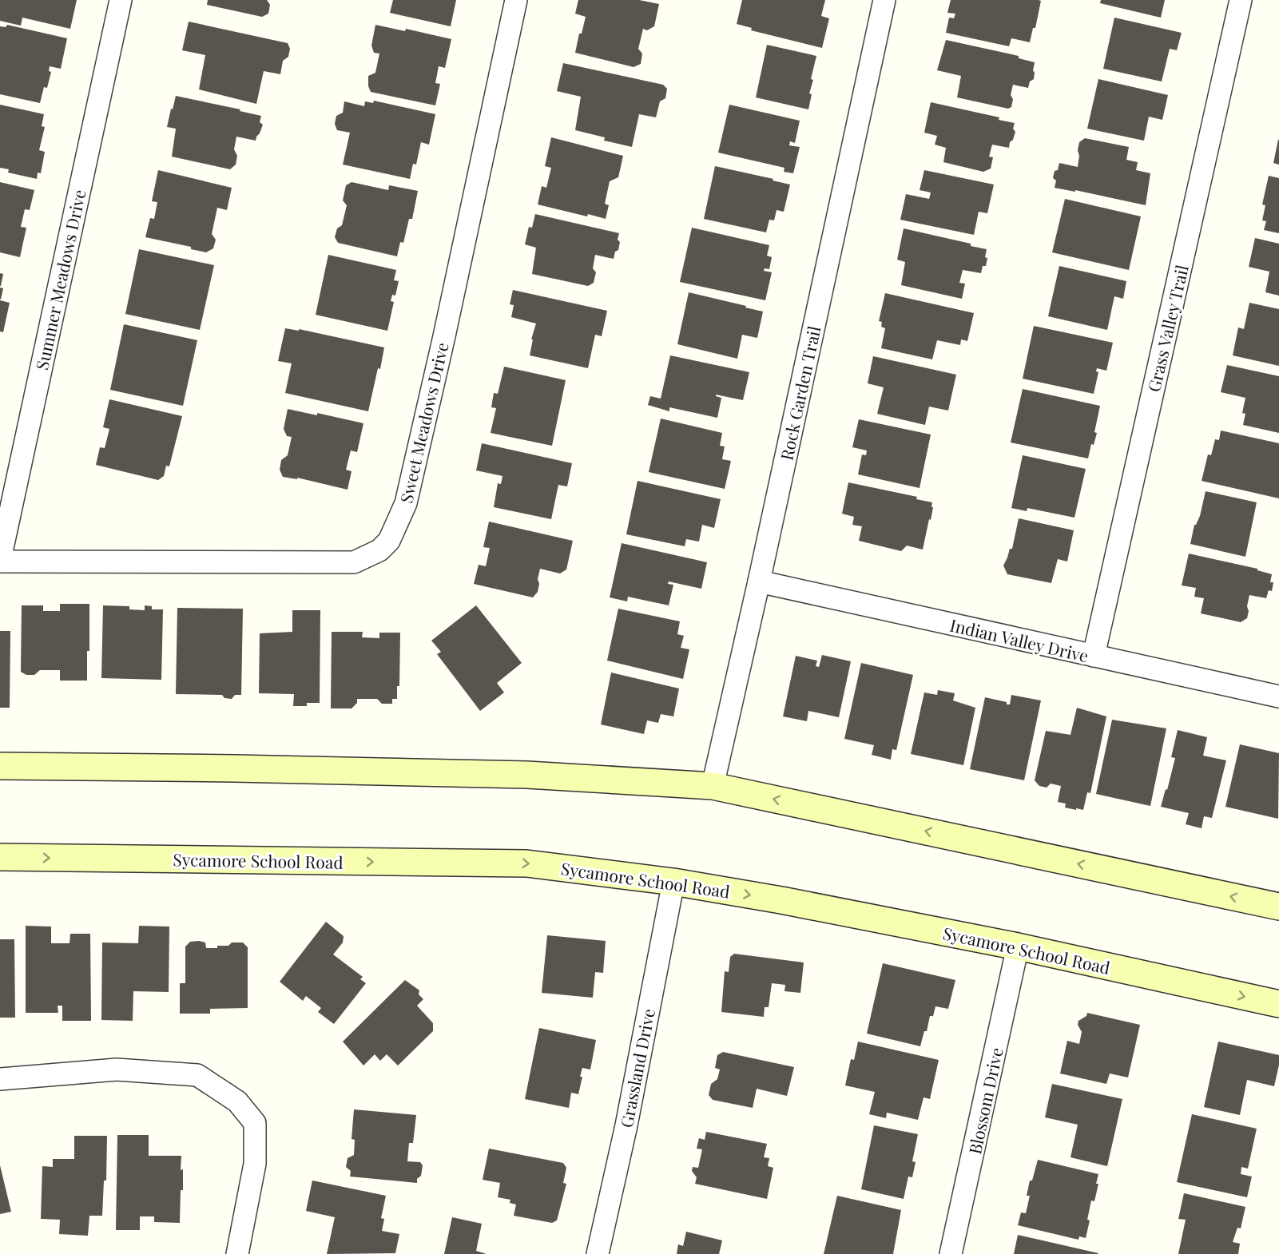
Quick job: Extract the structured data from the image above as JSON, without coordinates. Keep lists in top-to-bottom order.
{
  "streets": {
    "main road": ["Sycamore School Road"],
    "street": [
      "Summer Meadows Drive",
      "Grass Valley Trail",
      "Rock Garden Trail",
      "Sweet Meadows Drive",
      "Indian Valley Drive",
      "Grassland Drive",
      "Blossom Drive"
    ]
  },
  "crossings": [
    ["Summer Meadows Drive", "Sweet Meadows Drive"],
    ["Grass Valley Trail", "Indian Valley Drive"],
    ["Rock Garden Trail", "Indian Valley Drive"],
    ["Sycamore School Road", "Grassland Drive"],
    ["Sycamore School Road", "Blossom Drive"]
  ]
}
